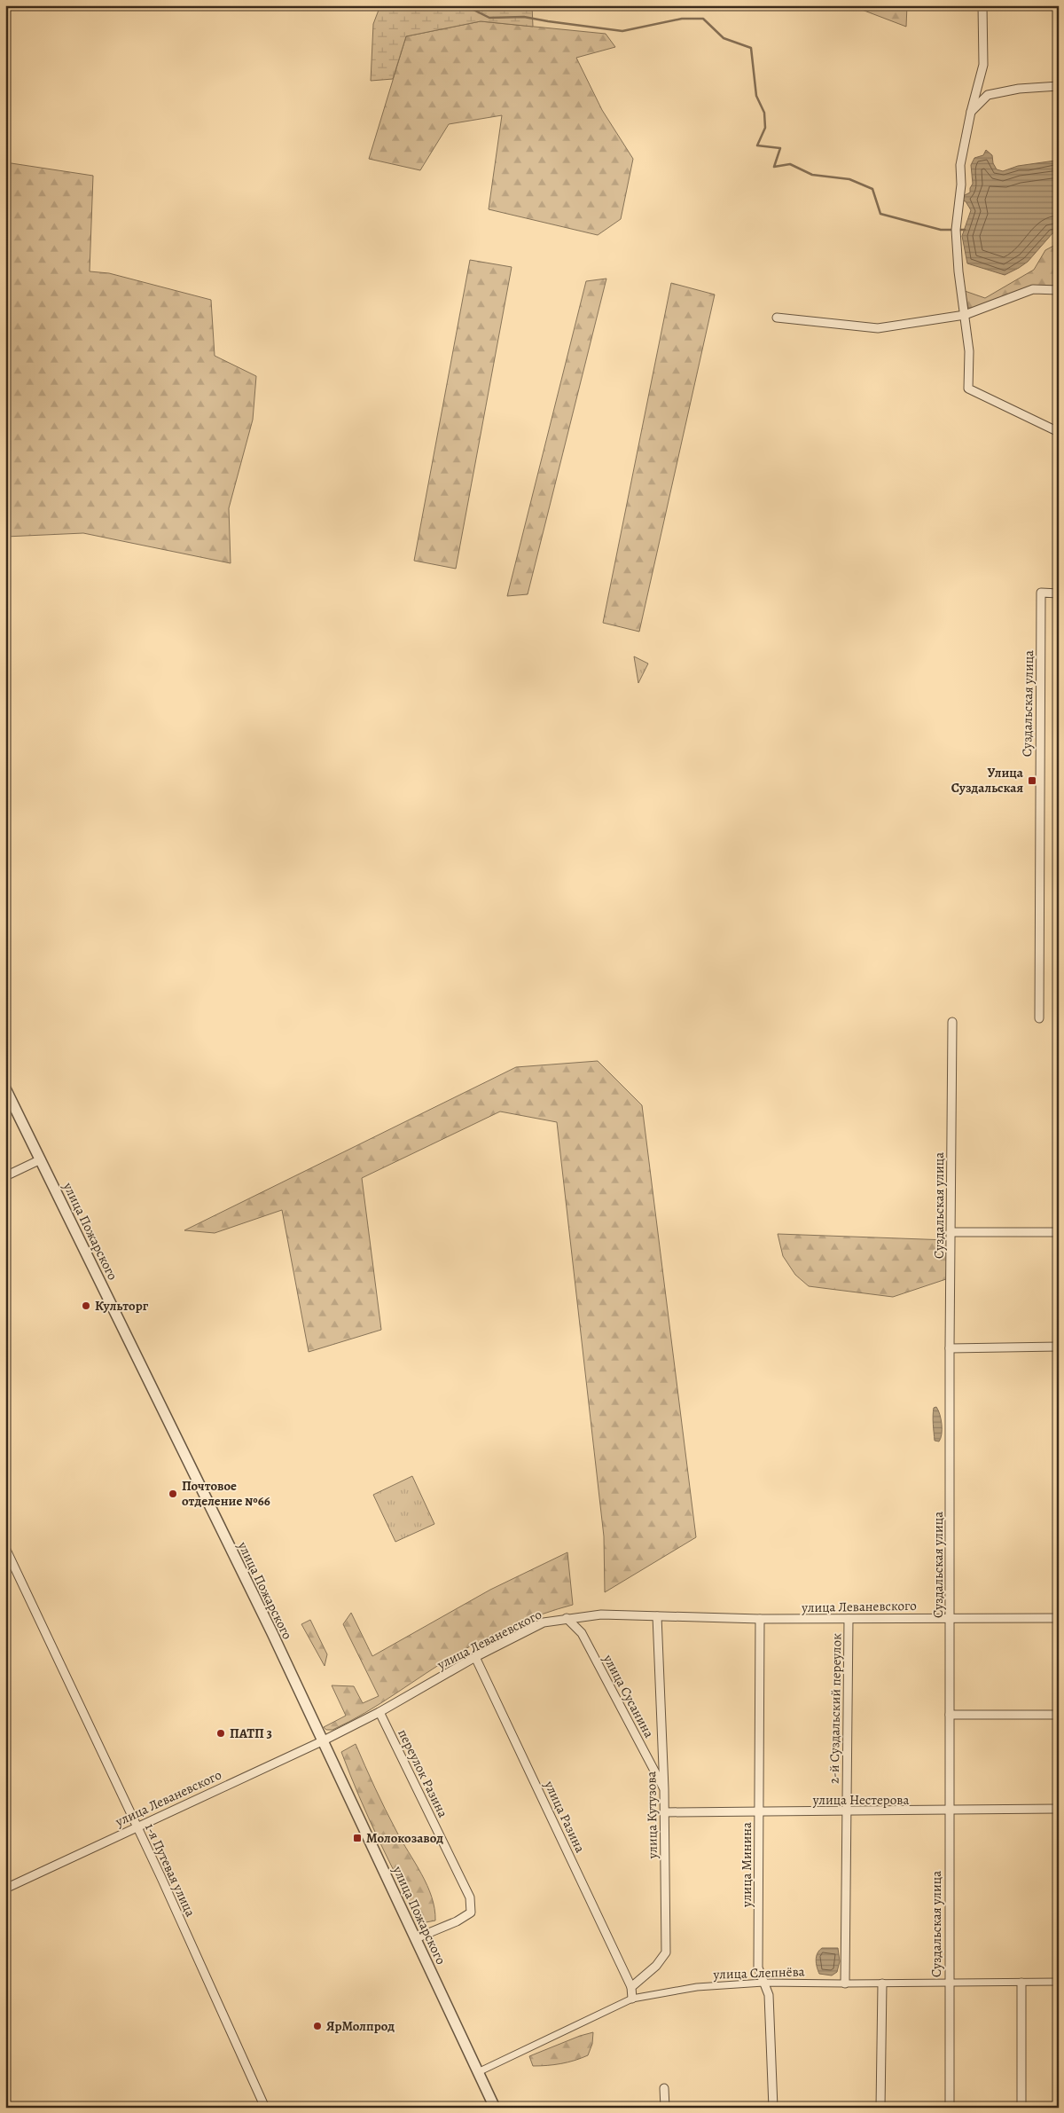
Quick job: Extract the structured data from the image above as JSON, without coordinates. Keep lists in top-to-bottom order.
{
  "streets": {
    "street": [
      "Суздальская улица",
      "улица Пожарского",
      "улица Леваневского",
      "улица Сусанина",
      "2-й Суздальский переулок",
      "переулок Разина",
      "улица Нестерова",
      "улица Кутузова",
      "улица Разина",
      "улица Минина",
      "1-я Путевая улица",
      "улица Слепнёва"
    ]
  },
  "crossings": [
    ["Суздальская улица", "улица Леваневского"],
    ["Суздальская улица", "улица Нестерова"],
    ["Суздальская улица", "улица Слепнёва"],
    ["улица Пожарского", "улица Леваневского"],
    ["улица Пожарского", "переулок Разина"],
    ["улица Пожарского", "улица Слепнёва"],
    ["улица Леваневского", "улица Сусанина"],
    ["улица Леваневского", "2-й Суздальский переулок"],
    ["улица Леваневского", "переулок Разина"],
    ["улица Леваневского", "улица Кутузова"],
    ["улица Леваневского", "улица Разина"],
    ["улица Леваневского", "улица Минина"],
    ["улица Леваневского", "1-я Путевая улица"],
    ["улица Сусанина", "улица Кутузова"],
    ["2-й Суздальский переулок", "улица Нестерова"],
    ["2-й Суздальский переулок", "улица Слепнёва"],
    ["улица Нестерова", "улица Кутузова"],
    ["улица Нестерова", "улица Минина"],
    ["улица Кутузова", "улица Разина"],
    ["улица Минина", "улица Слепнёва"]
  ],
  "places": {
    "transit": ["Улица Суздальская", "Молокозавод"],
    "other": [
      "Культорг",
      "Почтовое отделение №66",
      "ПАТП 3",
      "ЯрМолпрод"
    ]
  }
}
